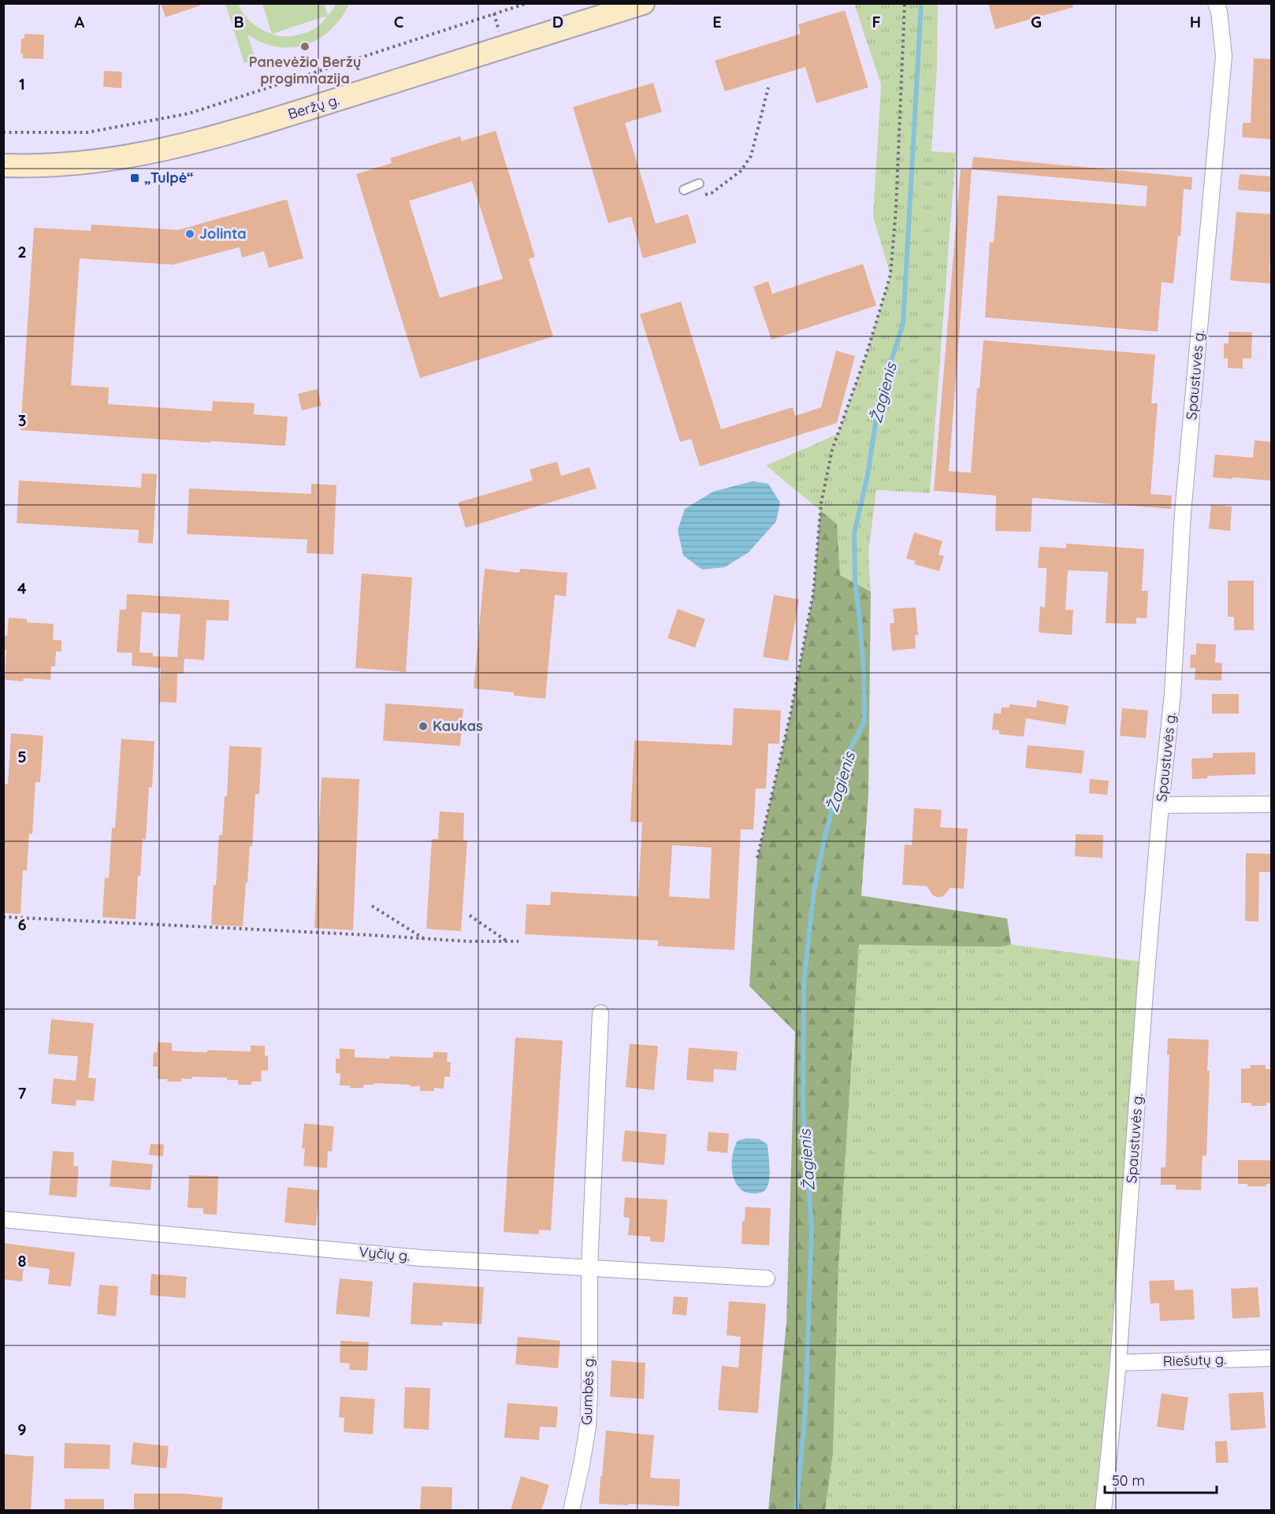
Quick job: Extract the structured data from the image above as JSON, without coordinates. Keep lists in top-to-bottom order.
{
  "streets": {
    "main road": ["Beržų g."],
    "street": [
      "Spaustuvės g.",
      "Vyčių g.",
      "Riešutų g.",
      "Gumbės g."
    ]
  },
  "crossings": [
    ["Spaustuvės g.", "Riešutų g."],
    ["Vyčių g.", "Gumbės g."]
  ],
  "water": ["Žagienis"],
  "places": {
    "other": ["Panevėžio Beržų progimnazija", "Jolinta", "Kaukas"],
    "transit": ["„Tulpė“"]
  },
  "scale_bar": "50 m",
  "grid": {
    "columns": [
      "A",
      "B",
      "C",
      "D",
      "E",
      "F",
      "G",
      "H"
    ],
    "rows": [
      "1",
      "2",
      "3",
      "4",
      "5",
      "6",
      "7",
      "8",
      "9"
    ]
  }
}
